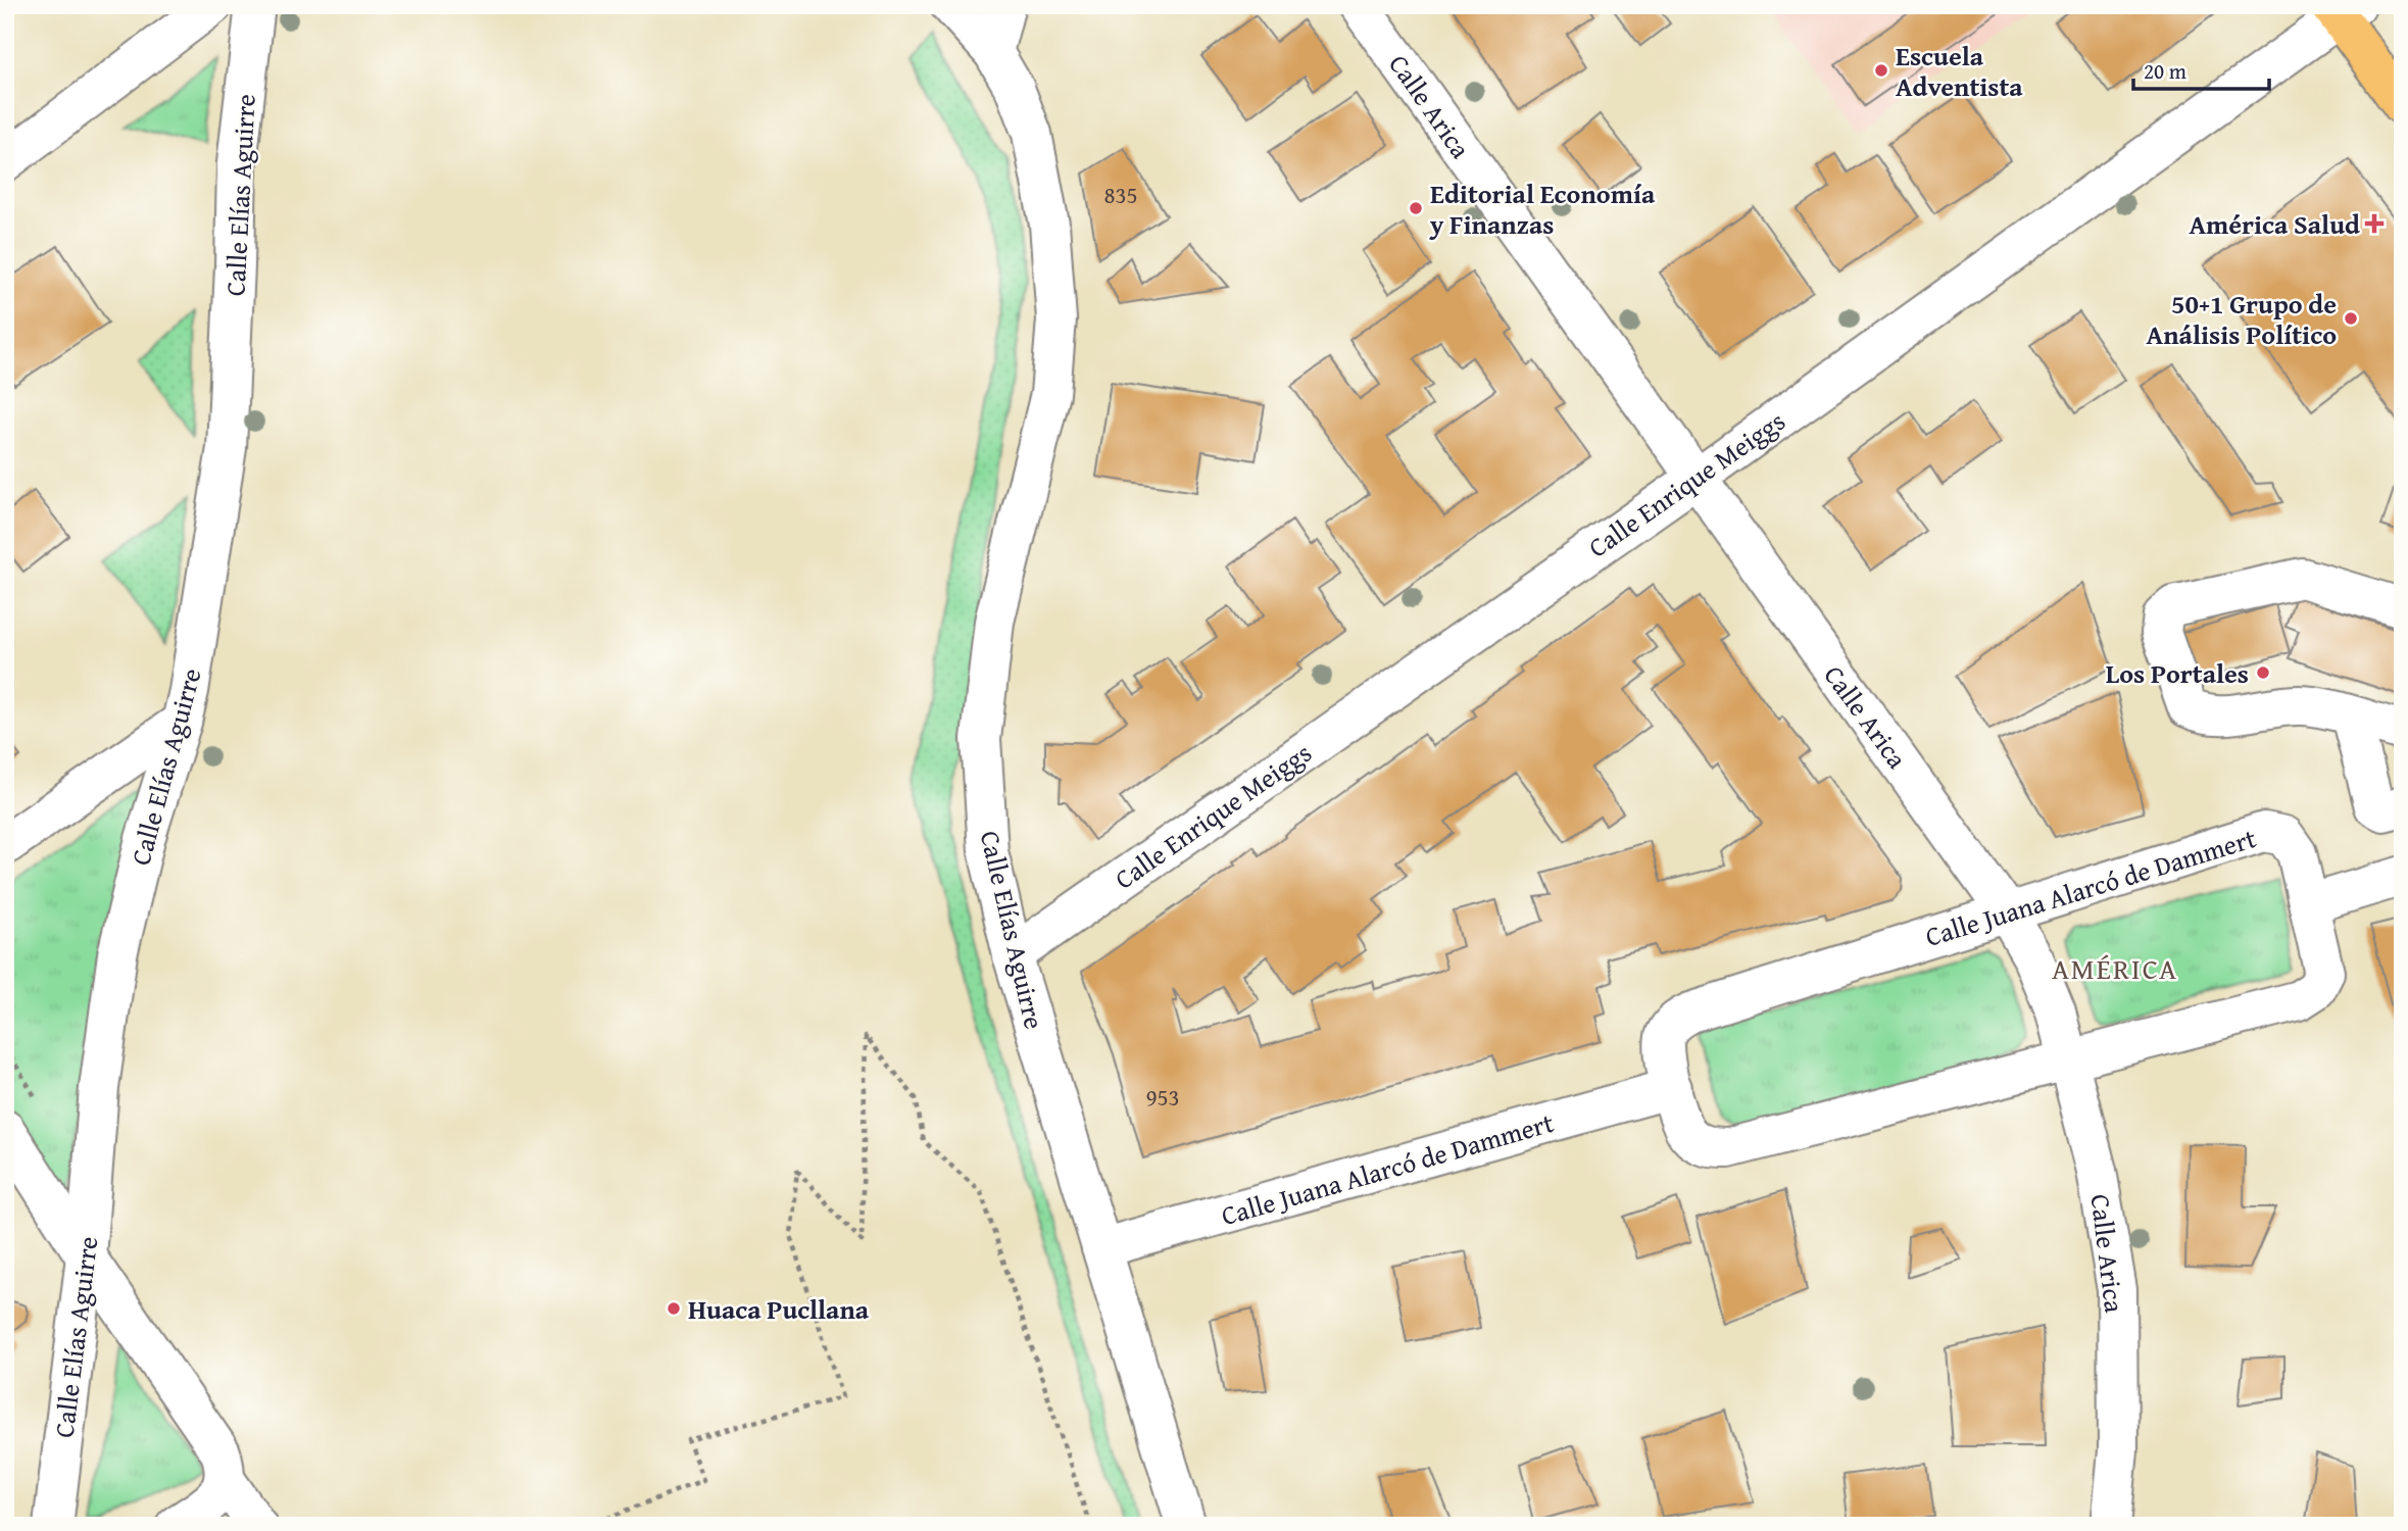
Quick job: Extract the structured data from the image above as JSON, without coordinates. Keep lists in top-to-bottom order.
{
  "streets": {
    "street": [
      "Calle Arica",
      "Calle Elías Aguirre",
      "Calle Enrique Meiggs",
      "Calle Juana Alarcó de Dammert"
    ]
  },
  "crossings": [
    ["Calle Arica", "Calle Enrique Meiggs"],
    ["Calle Arica", "Calle Juana Alarcó de Dammert"],
    ["Calle Elías Aguirre", "Calle Enrique Meiggs"],
    ["Calle Elías Aguirre", "Calle Juana Alarcó de Dammert"]
  ],
  "districts": ["AMÉRICA"],
  "places": {
    "other": [
      "Escuela Adventista",
      "Editorial Economía y Finanzas",
      "50+1 Grupo de Análisis Político",
      "Los Portales",
      "Huaca Pucllana"
    ],
    "health": ["América Salud"]
  },
  "house_numbers": ["835", "953"],
  "scale_bar": "20 m"
}
